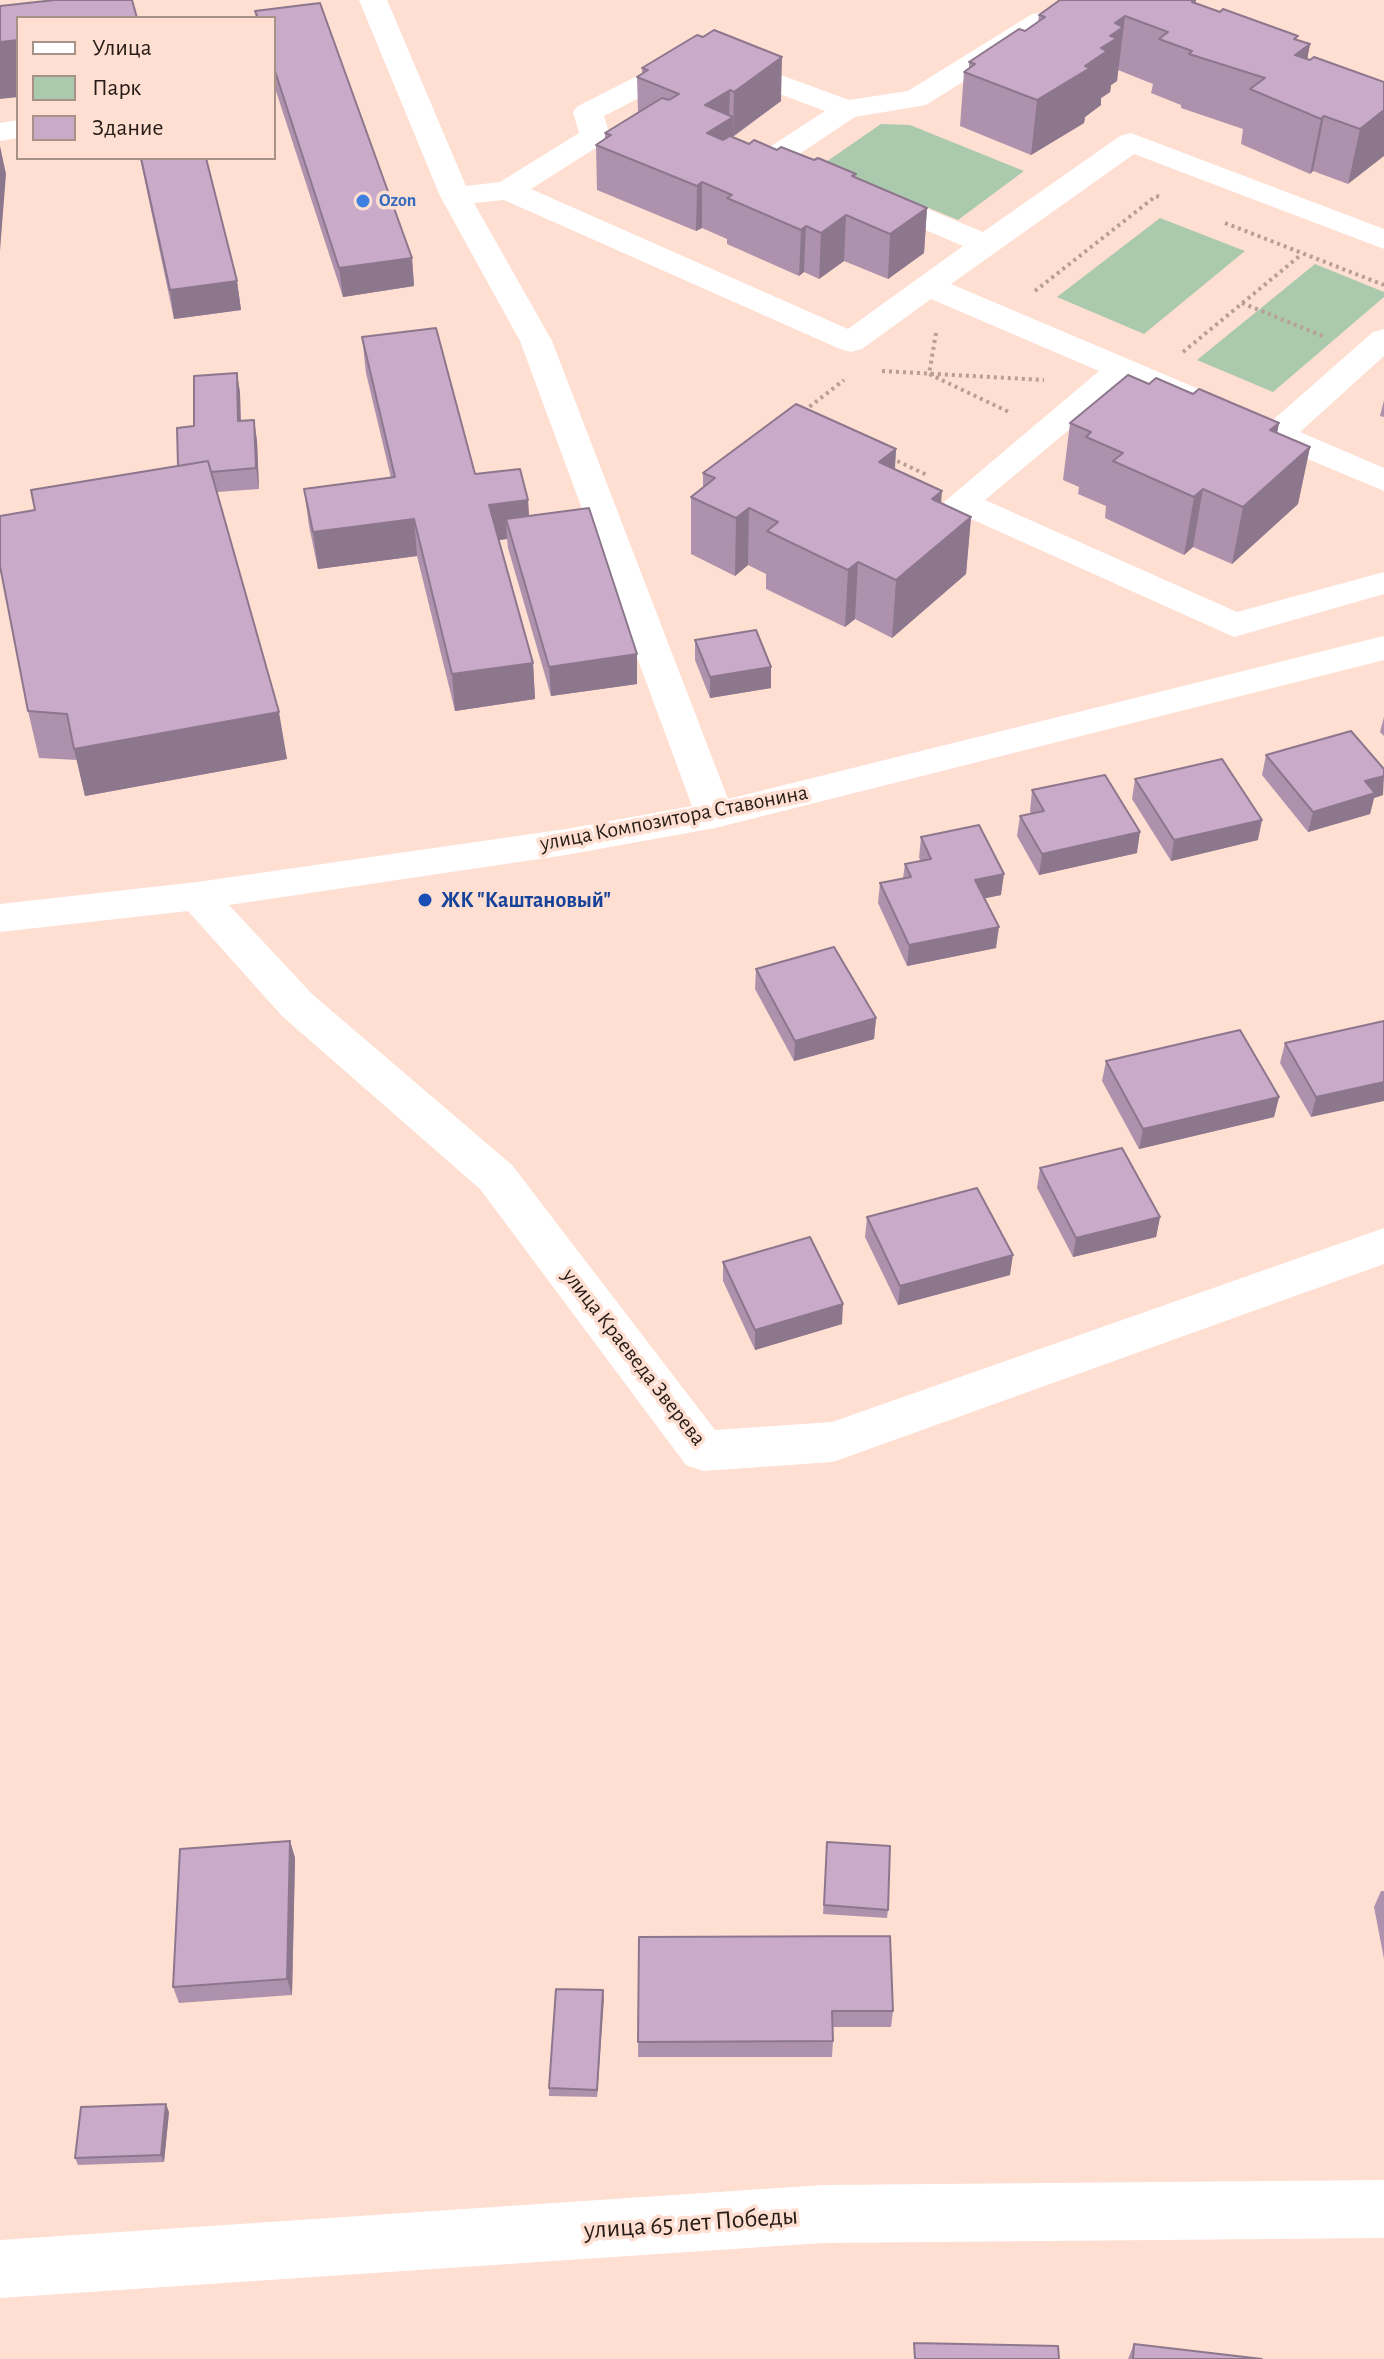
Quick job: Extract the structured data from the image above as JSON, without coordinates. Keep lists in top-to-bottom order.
{
  "streets": {
    "street": ["улица Композитора Ставонина", "улица Краеведа Зверева", "улица 65 лет Победы"]
  },
  "crossings": [
    ["улица Композитора Ставонина", "улица Краеведа Зверева"]
  ],
  "places": ["Ozon", "ЖК \"Каштановый\""],
  "legend": ["Улица", "Парк", "Здание"]
}
